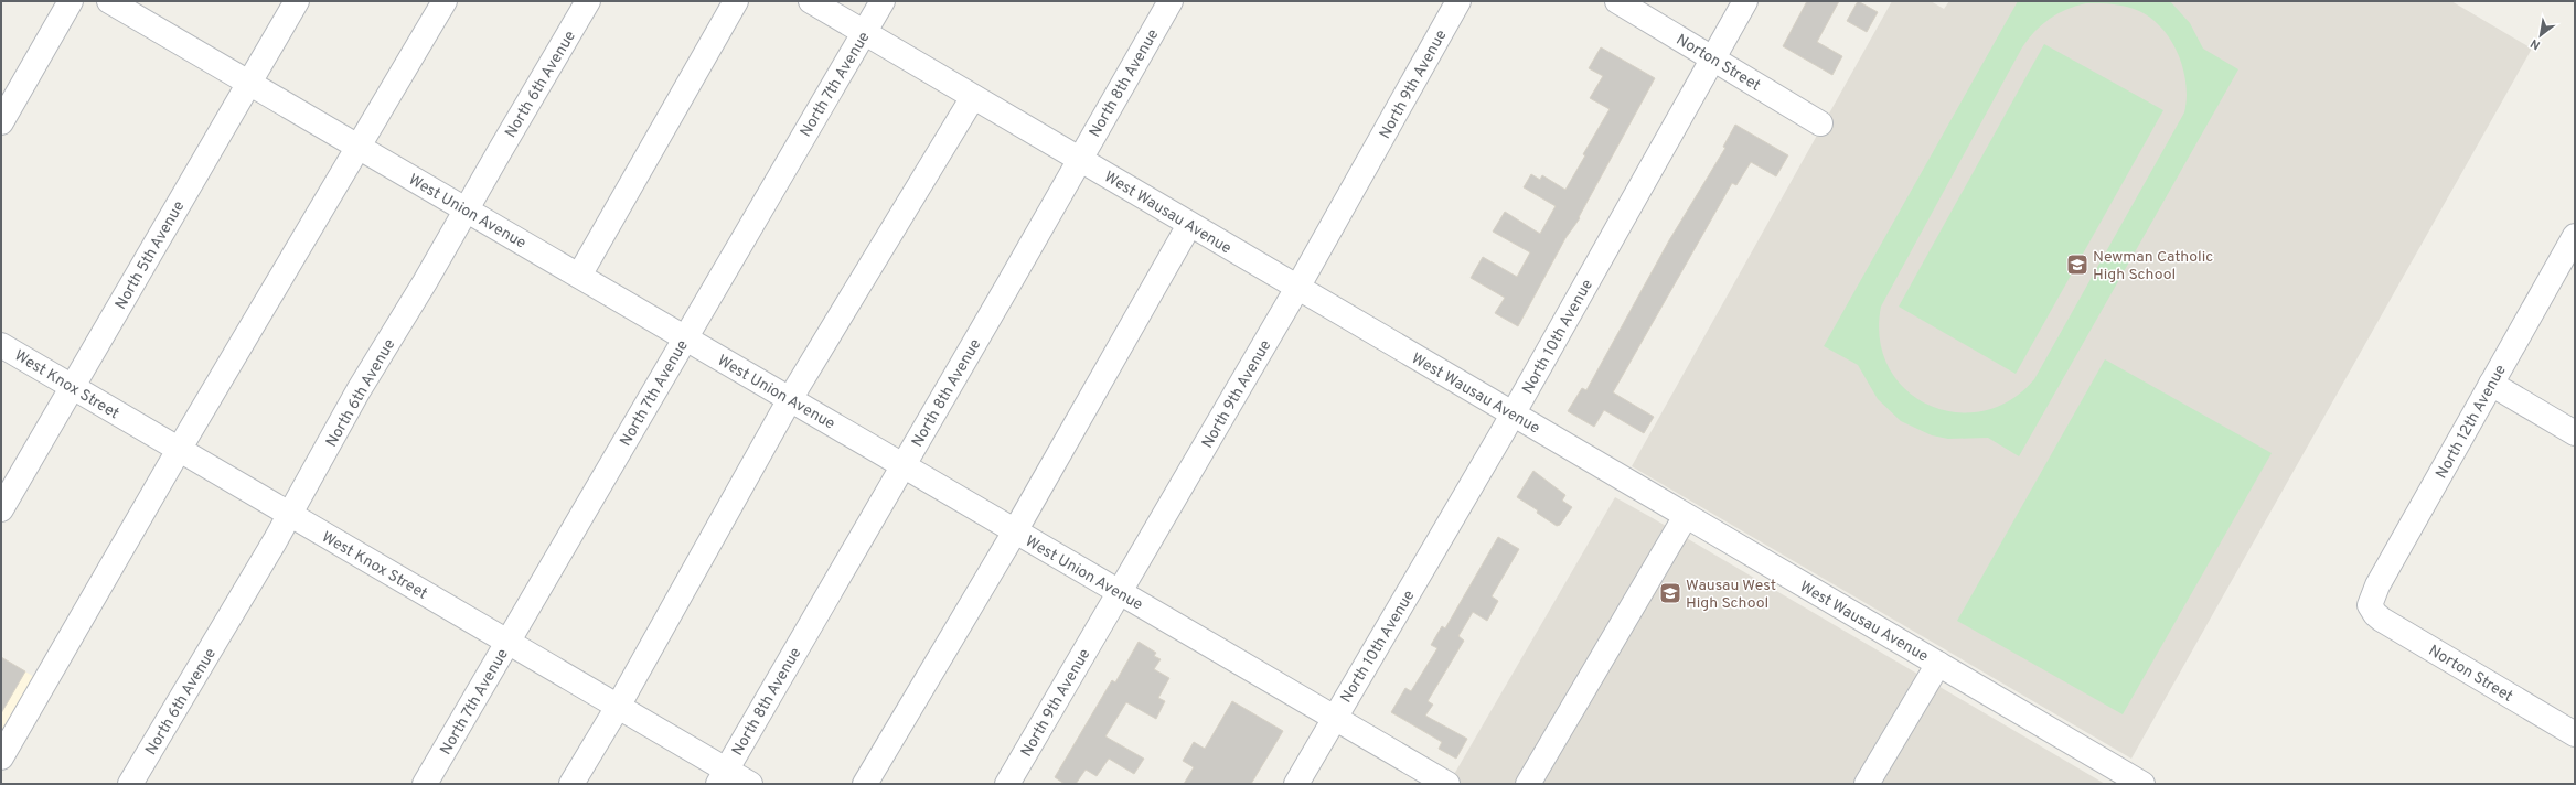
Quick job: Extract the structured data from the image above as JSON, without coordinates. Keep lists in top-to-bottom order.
{
  "streets": {
    "street": [
      "Norton Street",
      "North 8th Avenue",
      "North 6th Avenue",
      "North 7th Avenue",
      "North 9th Avenue",
      "West Union Avenue",
      "West Wausau Avenue",
      "North 5th Avenue",
      "North 10th Avenue",
      "West Knox Street",
      "North 12th Avenue"
    ]
  },
  "crossings": [
    ["Norton Street", "North 10th Avenue"],
    ["Norton Street", "North 12th Avenue"],
    ["North 8th Avenue", "West Union Avenue"],
    ["North 8th Avenue", "West Wausau Avenue"],
    ["North 8th Avenue", "West Knox Street"],
    ["North 6th Avenue", "West Union Avenue"],
    ["North 6th Avenue", "West Knox Street"],
    ["North 7th Avenue", "West Union Avenue"],
    ["North 7th Avenue", "West Wausau Avenue"],
    ["North 7th Avenue", "West Knox Street"],
    ["North 9th Avenue", "West Union Avenue"],
    ["North 9th Avenue", "West Wausau Avenue"],
    ["West Union Avenue", "North 5th Avenue"],
    ["West Union Avenue", "North 10th Avenue"],
    ["West Wausau Avenue", "North 10th Avenue"],
    ["North 5th Avenue", "West Knox Street"]
  ],
  "places": {
    "school or university": ["Newman Catholic High School", "Wausau West High School"]
  },
  "north": "bottom left"
}
